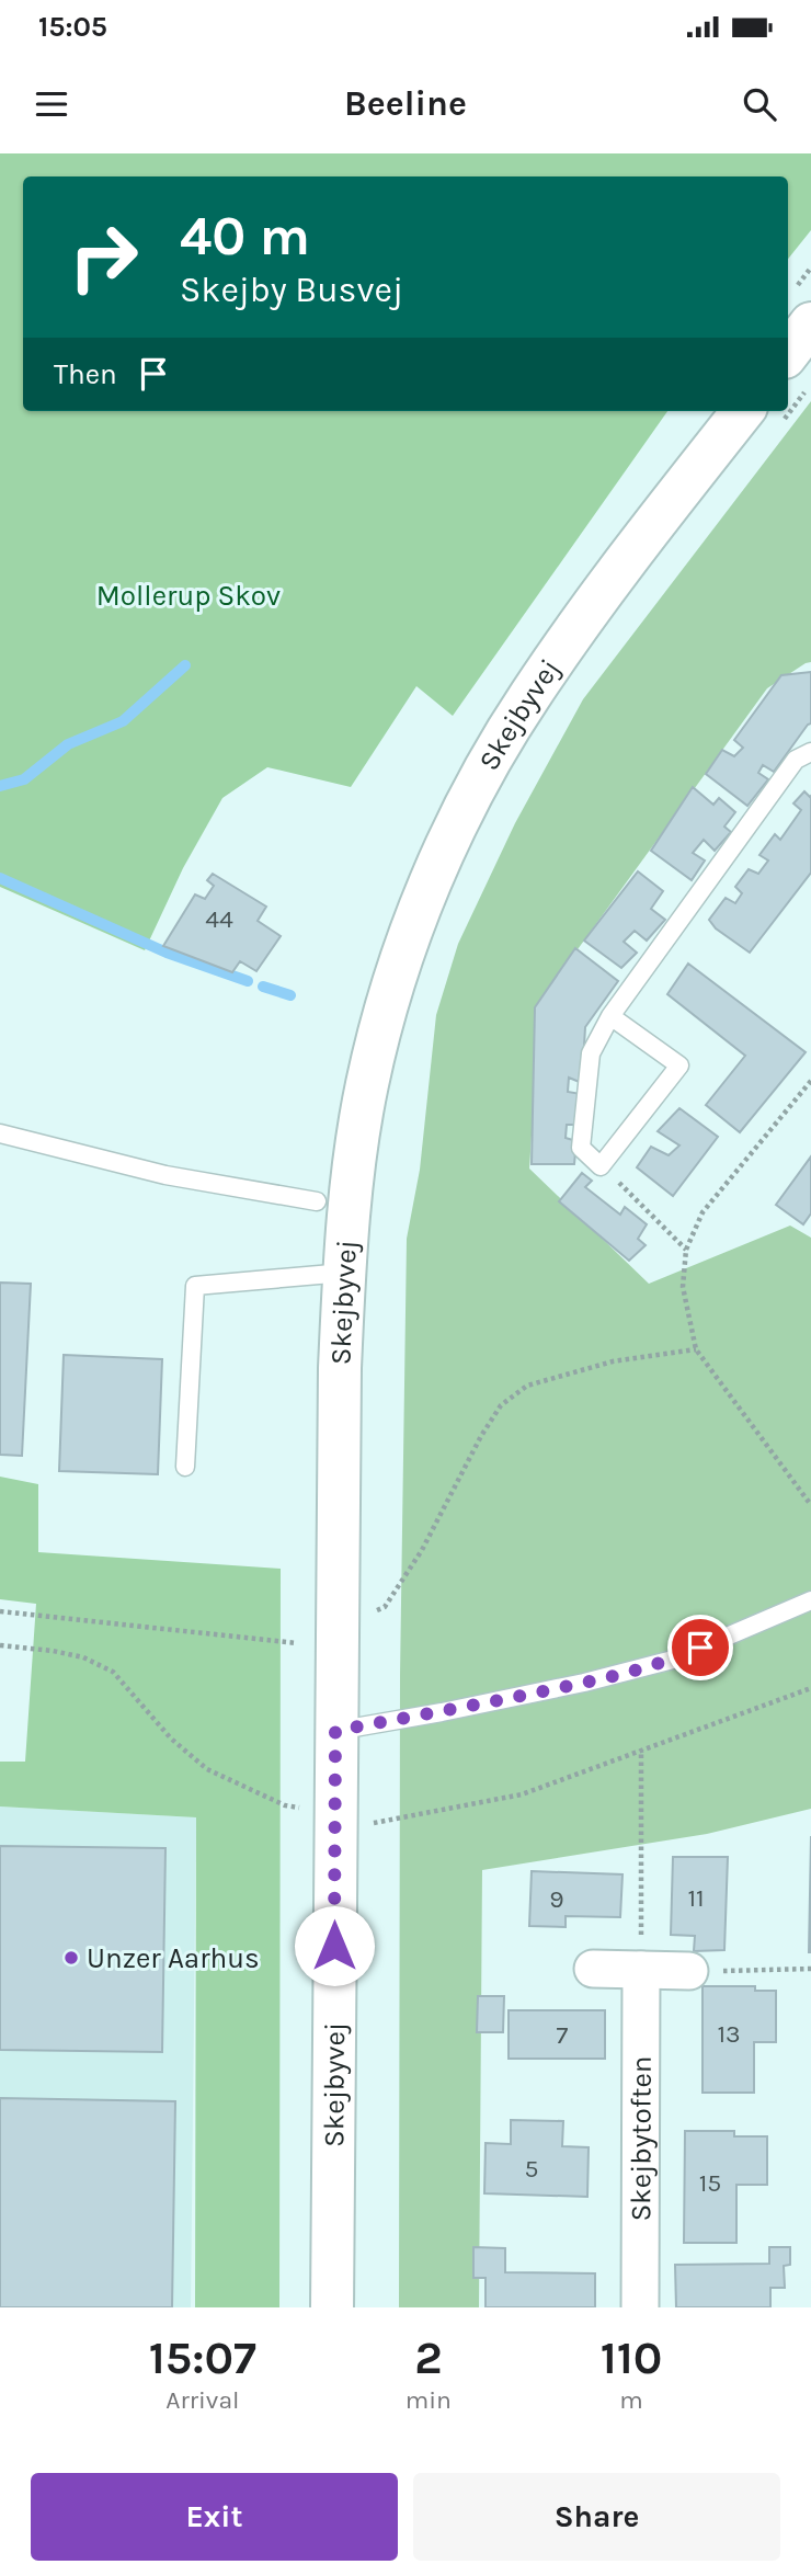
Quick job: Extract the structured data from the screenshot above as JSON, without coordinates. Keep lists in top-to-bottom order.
{
  "streets": {
    "street": ["Skejbyvej", "Skejbytoften"]
  },
  "parks": ["Mollerup Skov"],
  "places": ["Unzer Aarhus"],
  "house_numbers": [
    "44",
    "11",
    "9",
    "13",
    "7",
    "5",
    "15"
  ],
  "page": {
    "status": "15:05",
    "header": "Beeline",
    "turn": ["40 m", "Skejby Busvej"],
    "then": "Then",
    "eta": [
      "15:07",
      "Arrival",
      "2",
      "min",
      "110",
      "m"
    ],
    "buttons": ["Exit", "Share"]
  }
}
